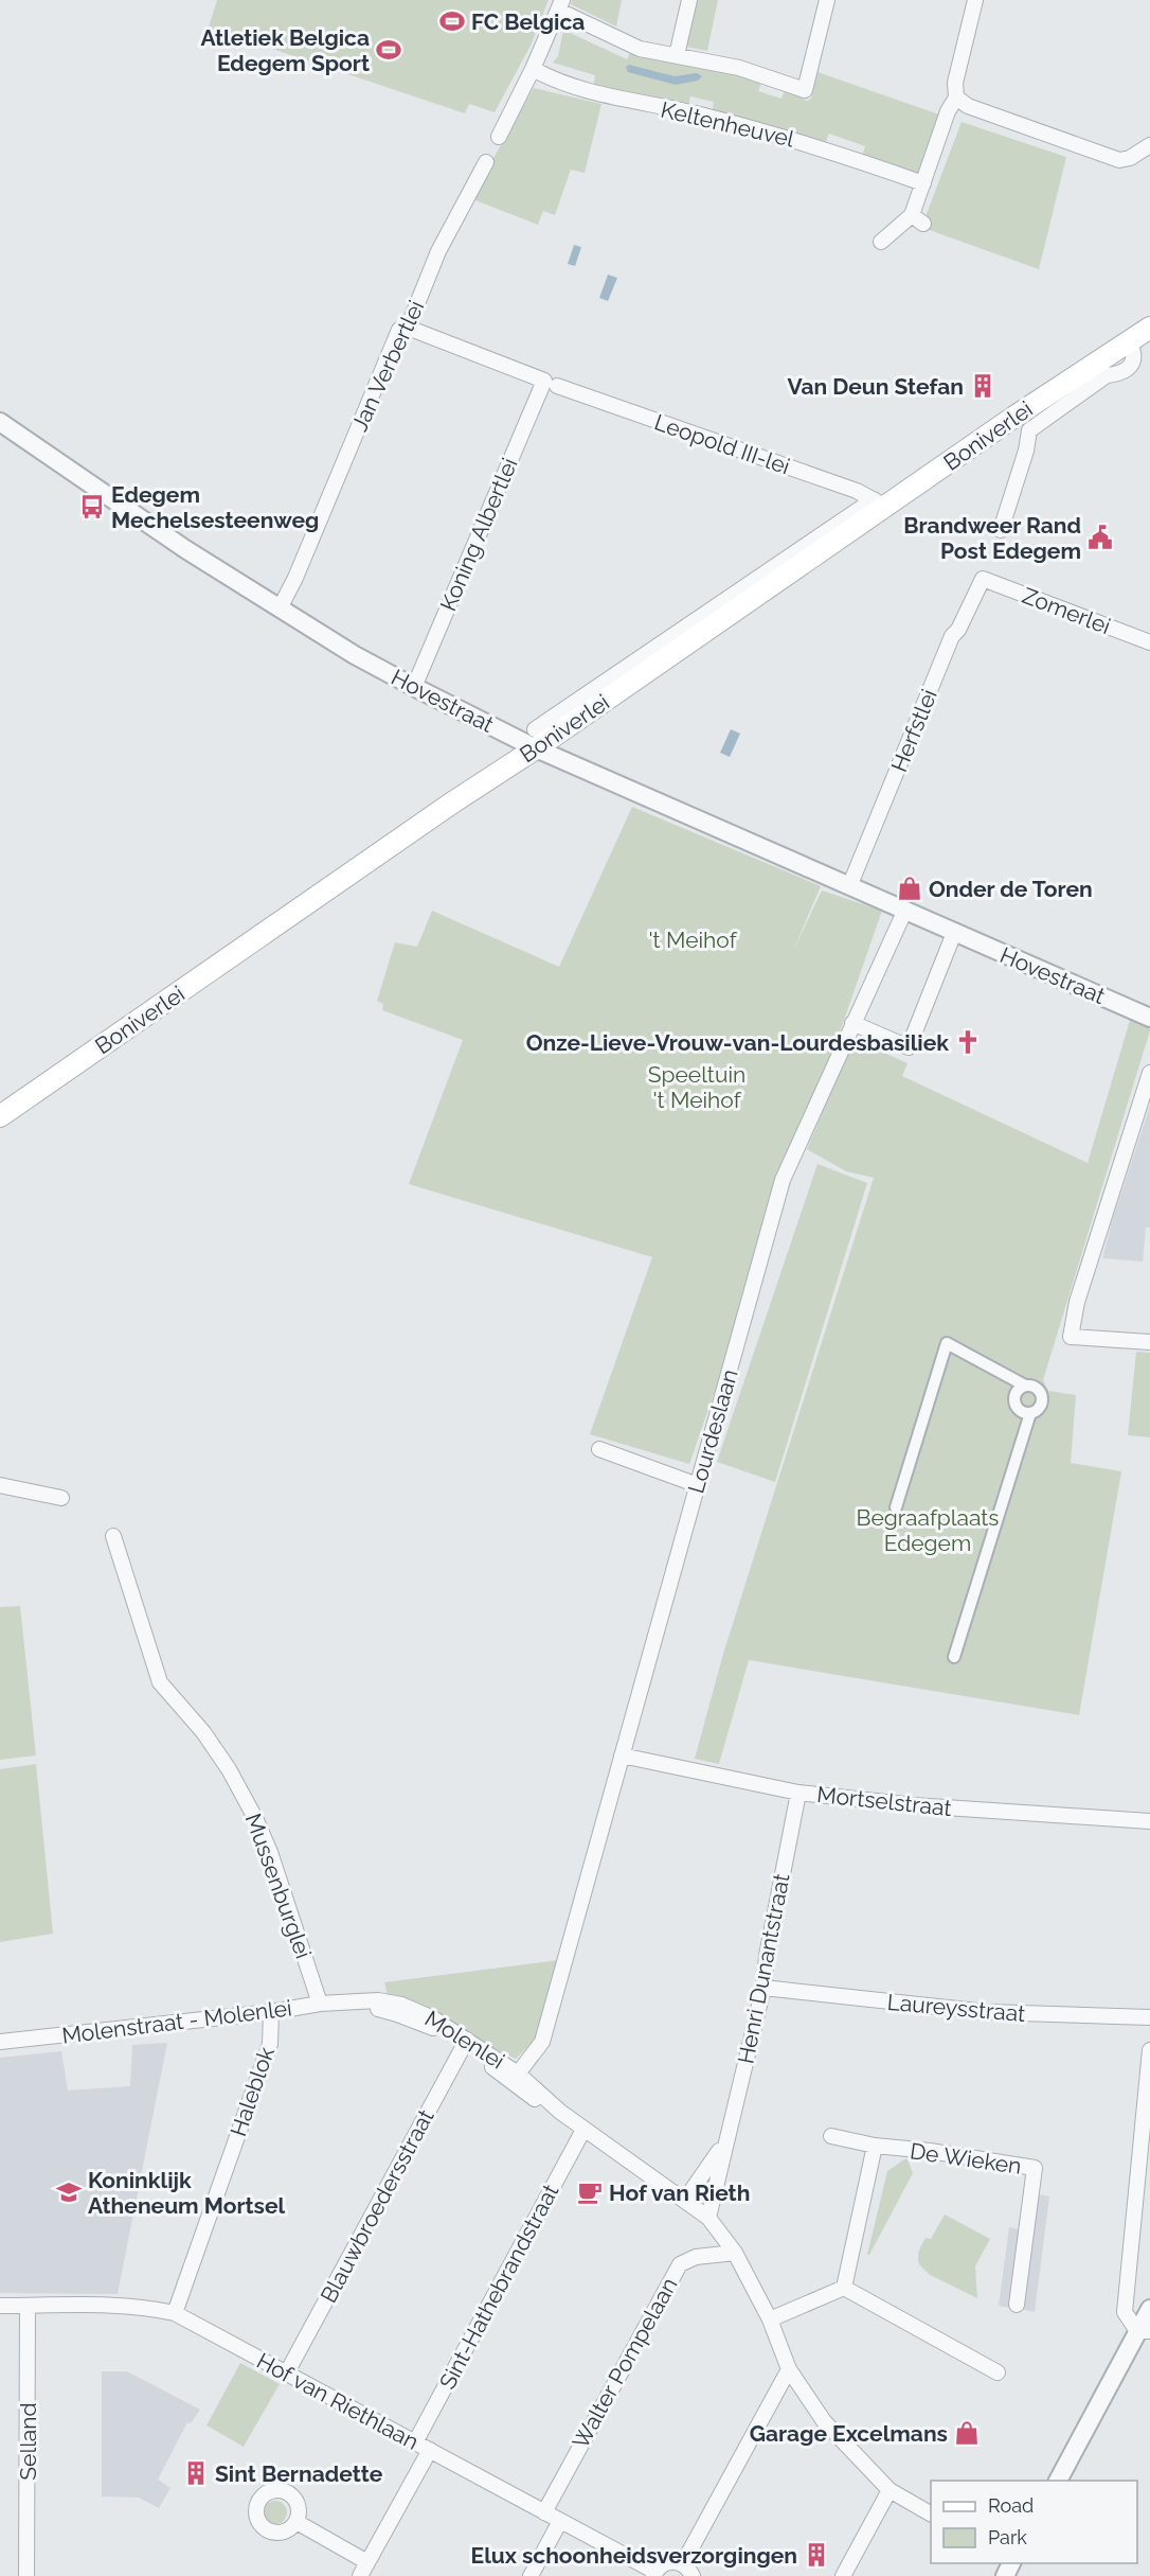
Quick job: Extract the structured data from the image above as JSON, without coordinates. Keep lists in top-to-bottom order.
{
  "streets": {
    "main road": ["Boniverlei"],
    "street": [
      "Keltenheuvel",
      "Jan Verbertlei",
      "Leopold III-lei",
      "Koning Albertlei",
      "Zomerlei",
      "Hovestraat",
      "Herfstlei",
      "Lourdeslaan",
      "Mortselstraat",
      "Mussenburglei",
      "Henri Dunantstraat",
      "Laureysstraat",
      "Molenstraat - Molenlei",
      "Molenlei",
      "Haleblok",
      "De Wieken",
      "Blauwbroedersstraat",
      "Sint-Hathebrandstraat",
      "Walter Pompelaan",
      "Hof van Riethlaan",
      "Selland"
    ]
  },
  "crossings": [
    ["Jan Verbertlei", "Leopold III-lei"],
    ["Jan Verbertlei", "Hovestraat"],
    ["Boniverlei", "Leopold III-lei"],
    ["Boniverlei", "Hovestraat"],
    ["Leopold III-lei", "Koning Albertlei"],
    ["Koning Albertlei", "Hovestraat"],
    ["Zomerlei", "Herfstlei"],
    ["Hovestraat", "Herfstlei"],
    ["Hovestraat", "Lourdeslaan"],
    ["Lourdeslaan", "Mortselstraat"],
    ["Lourdeslaan", "Molenlei"],
    ["Mortselstraat", "Henri Dunantstraat"],
    ["Mussenburglei", "Molenstraat - Molenlei"],
    ["Henri Dunantstraat", "Laureysstraat"],
    ["Molenstraat - Molenlei", "Molenlei"],
    ["Molenstraat - Molenlei", "Haleblok"],
    ["Molenstraat - Molenlei", "Blauwbroedersstraat"],
    ["Molenlei", "Blauwbroedersstraat"],
    ["Haleblok", "Hof van Riethlaan"],
    ["Blauwbroedersstraat", "Hof van Riethlaan"],
    ["Sint-Hathebrandstraat", "Hof van Riethlaan"],
    ["Walter Pompelaan", "Hof van Riethlaan"],
    ["Hof van Riethlaan", "Selland"]
  ],
  "parks": ["'t Meihof", "Speeltuin 't Meihof", "Begraafplaats Edegem"],
  "places": {
    "sports": ["FC Belgica", "Atletiek Belgica Edegem Sport"],
    "building": ["Van Deun Stefan", "Sint Bernadette", "Elux schoonheidsverzorgingen"],
    "bus stop": ["Edegem Mechelsesteenweg"],
    "public building": ["Brandweer Rand Post Edegem"],
    "shop": ["Onder de Toren", "Garage Excelmans"],
    "church": ["Onze-Lieve-Vrouw-van-Lourdesbasiliek"],
    "school or university": ["Koninklijk Atheneum Mortsel"],
    "cafe": ["Hof van Rieth"]
  },
  "legend": ["Road", "Park"]
}
